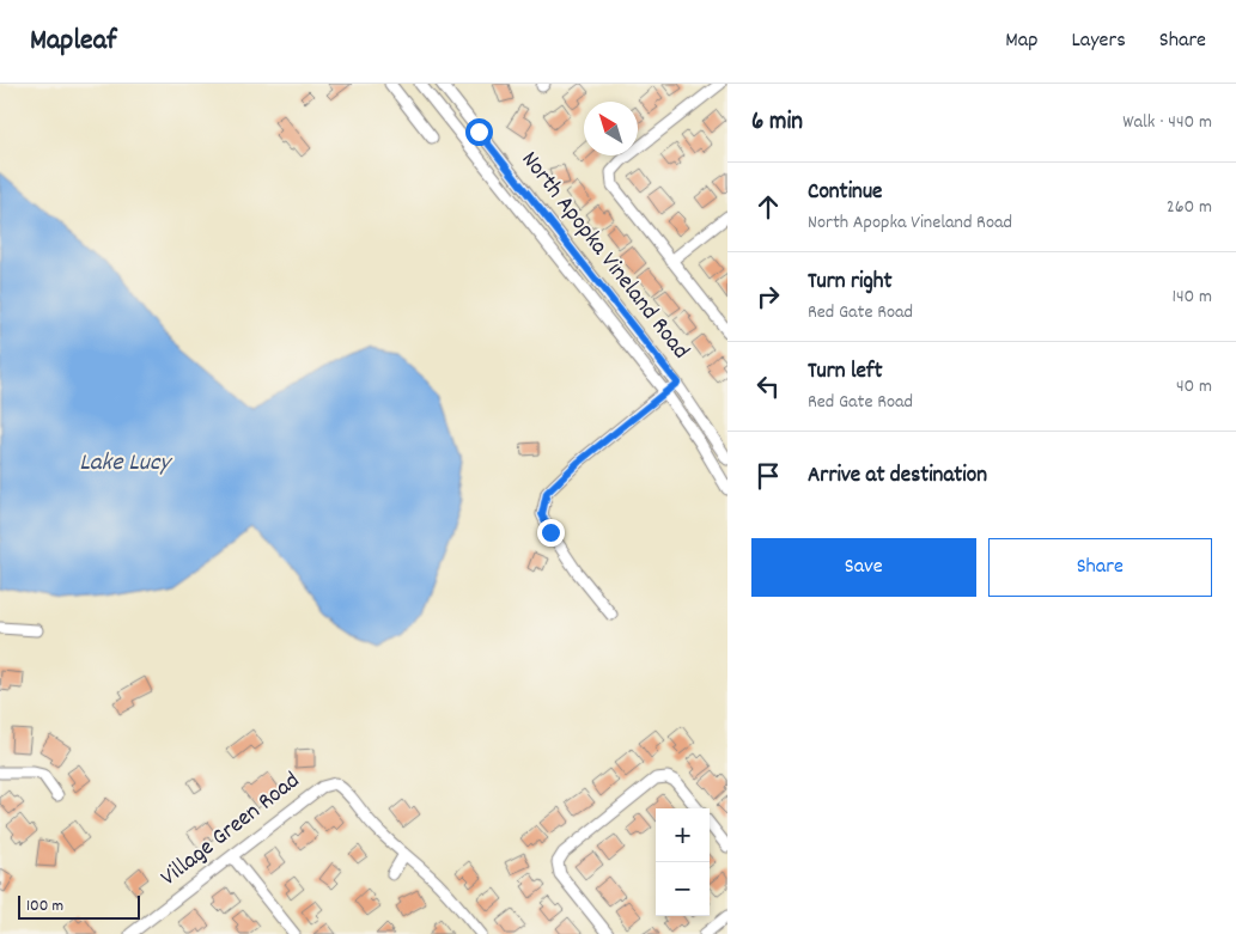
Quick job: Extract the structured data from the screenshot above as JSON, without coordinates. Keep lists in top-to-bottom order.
{
  "streets": {
    "street": ["North Apopka Vineland Road", "Village Green Road"]
  },
  "water": ["Lake Lucy"],
  "scale_bar": "100 m",
  "north": "top left",
  "page": {
    "header": "Mapleaf",
    "nav": ["Map", "Layers", "Share"],
    "heading": ["6 min", "Walk · 440 m"],
    "list": [
      ["Continue", "North Apopka Vineland Road", "260 m"],
      ["Turn right", "Red Gate Road", "140 m"],
      ["Turn left", "Red Gate Road", "40 m"],
      "Arrive at destination"
    ],
    "buttons": ["Save", "Share"],
    "map_buttons": ["+", "−"],
    "scale": "100 m"
  }
}
